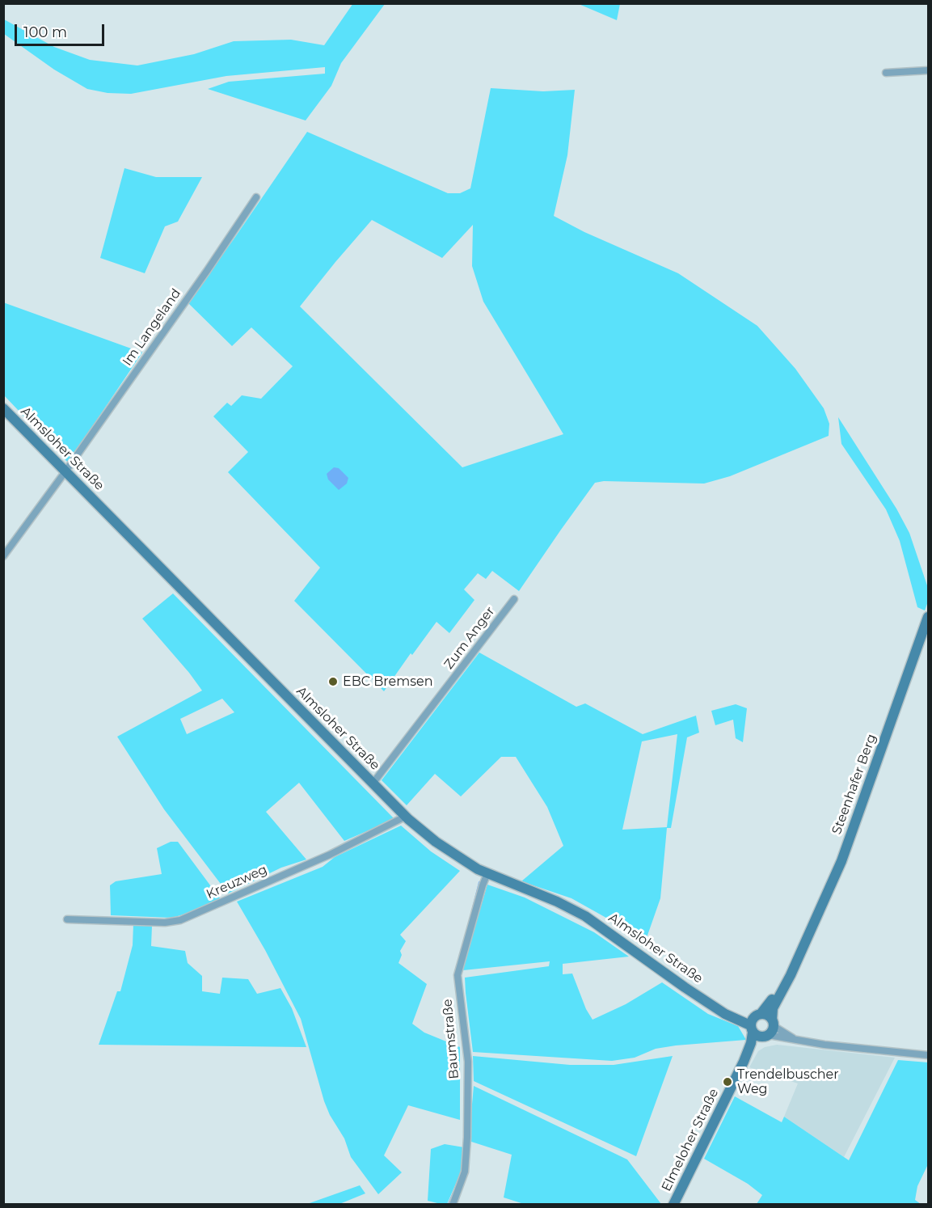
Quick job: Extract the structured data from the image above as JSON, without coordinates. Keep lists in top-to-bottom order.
{
  "streets": {
    "street": [
      "Im Langeland",
      "Almsloher Straße",
      "Zum Anger",
      "Steenhafer Berg",
      "Kreuzweg",
      "Baumstraße",
      "Elmeloher Straße"
    ]
  },
  "crossings": [
    ["Im Langeland", "Almsloher Straße"],
    ["Almsloher Straße", "Zum Anger"],
    ["Almsloher Straße", "Steenhafer Berg"],
    ["Almsloher Straße", "Kreuzweg"],
    ["Almsloher Straße", "Baumstraße"],
    ["Almsloher Straße", "Elmeloher Straße"],
    ["Steenhafer Berg", "Elmeloher Straße"]
  ],
  "places": ["EBC Bremsen", "Trendelbuscher Weg"],
  "scale_bar": "100 m"
}
